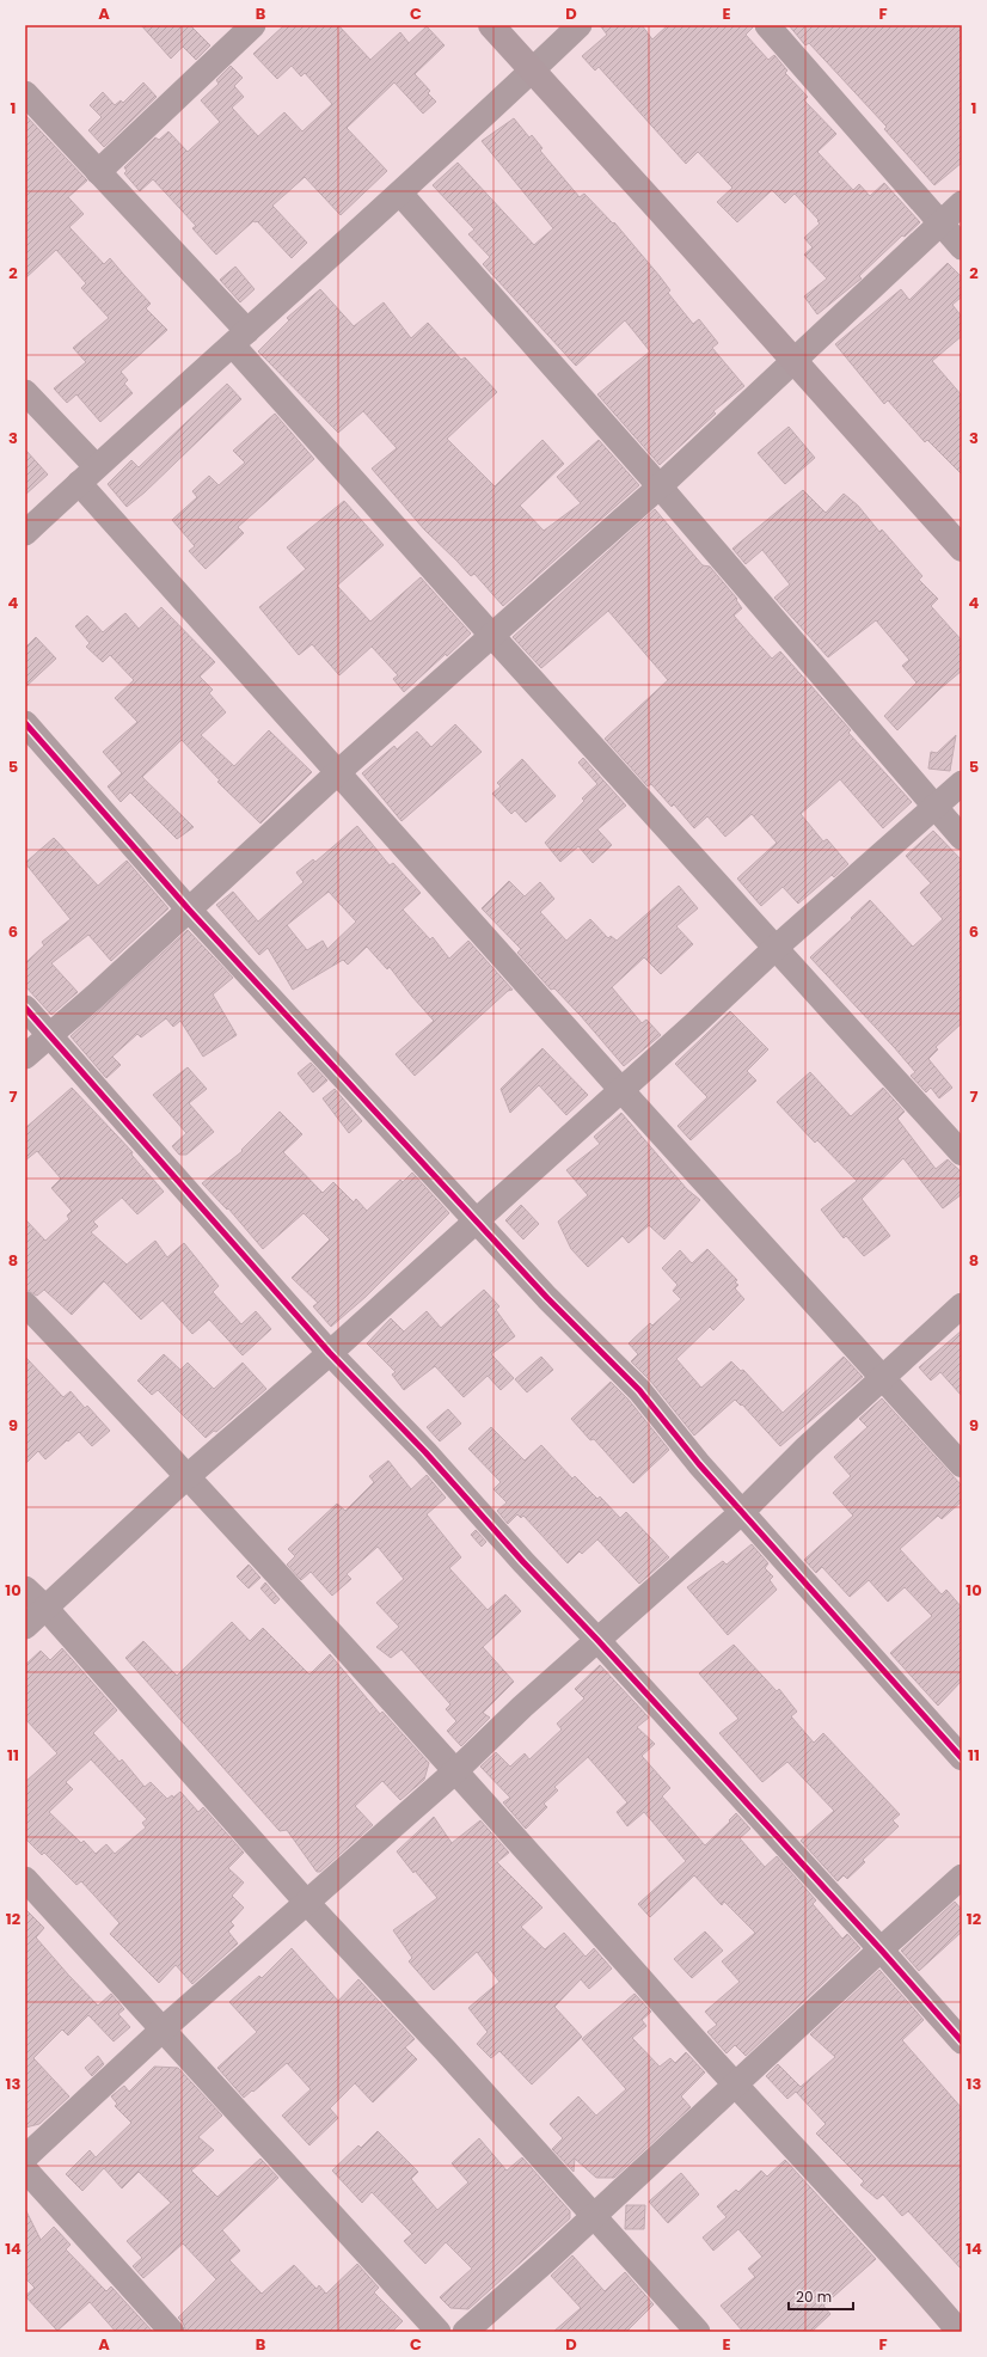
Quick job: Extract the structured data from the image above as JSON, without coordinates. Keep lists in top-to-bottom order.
{
  "scale_bar": "20 m",
  "grid": {
    "columns": [
      "A",
      "B",
      "C",
      "D",
      "E",
      "F"
    ],
    "rows": [
      "1",
      "2",
      "3",
      "4",
      "5",
      "6",
      "7",
      "8",
      "9",
      "10",
      "11",
      "12",
      "13",
      "14"
    ]
  }
}
